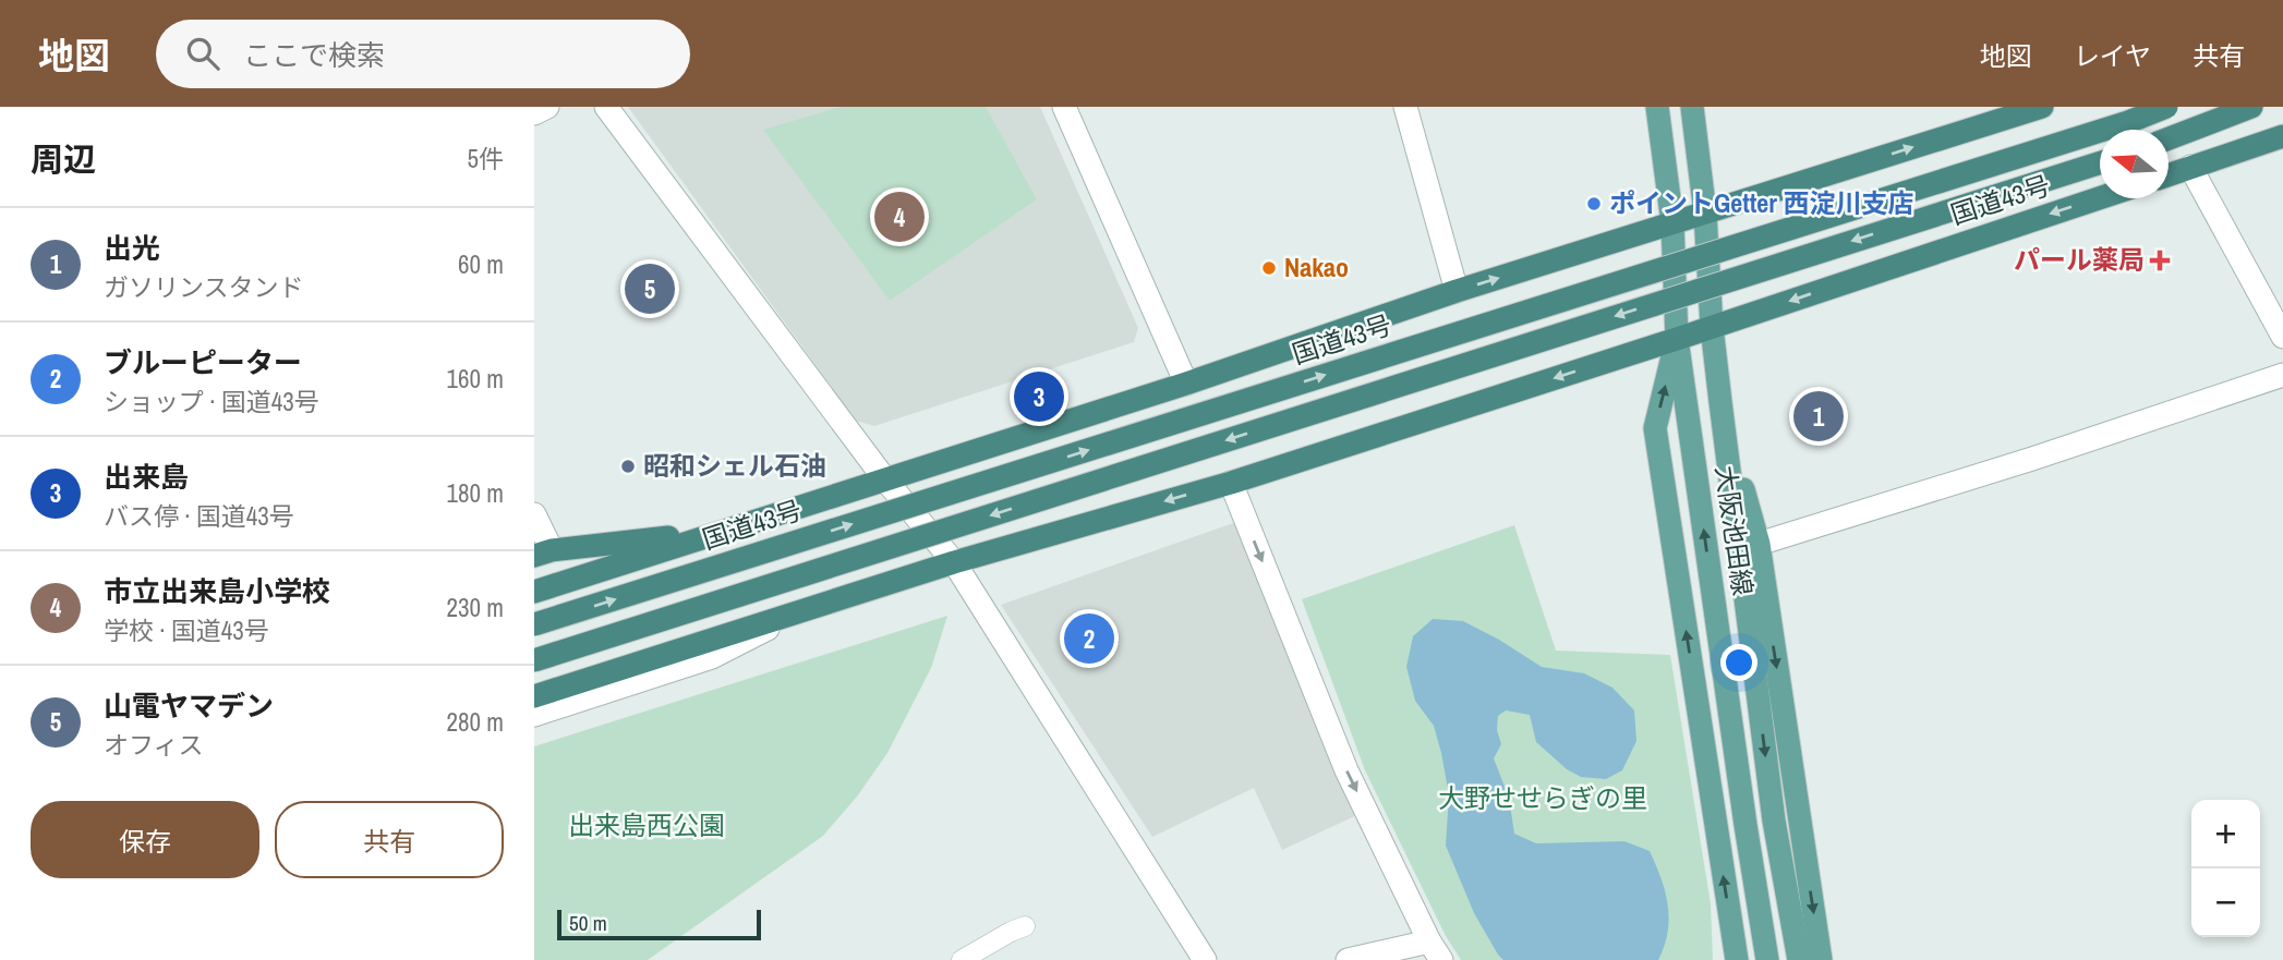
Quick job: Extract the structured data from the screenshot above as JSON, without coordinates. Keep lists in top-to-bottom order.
{
  "streets": {
    "highway": ["国道43号"],
    "main road": ["大阪池田線"]
  },
  "crossings": [
    ["国道43号", "大阪池田線"]
  ],
  "parks": ["大野せせらぎの里", "出来島西公園"],
  "places": {
    "other": ["ポイントGetter 西淀川支店", "Nakao", "昭和シェル石油"],
    "health": ["パール薬局"]
  },
  "scale_bar": "50 m",
  "north": "left",
  "page": {
    "header": "地図",
    "search": "ここで検索",
    "nav": ["地図", "レイヤ", "共有"],
    "heading": ["周辺", "5件"],
    "pins": [
      "4",
      "5",
      "3",
      "1",
      "2"
    ],
    "list": [
      {
        "mark": "1",
        "name": "出光",
        "note": "ガソリンスタンド",
        "value": "60 m"
      },
      {
        "mark": "2",
        "name": "ブルーピーター",
        "note": "ショップ · 国道43号",
        "value": "160 m"
      },
      {
        "mark": "3",
        "name": "出来島",
        "note": "バス停 · 国道43号",
        "value": "180 m"
      },
      {
        "mark": "4",
        "name": "市立出来島小学校",
        "note": "学校 · 国道43号",
        "value": "230 m"
      },
      {
        "mark": "5",
        "name": "山電ヤマデン",
        "note": "オフィス",
        "value": "280 m"
      }
    ],
    "buttons": ["保存", "共有"],
    "map_buttons": ["+", "−"],
    "scale": "50 m"
  }
}
